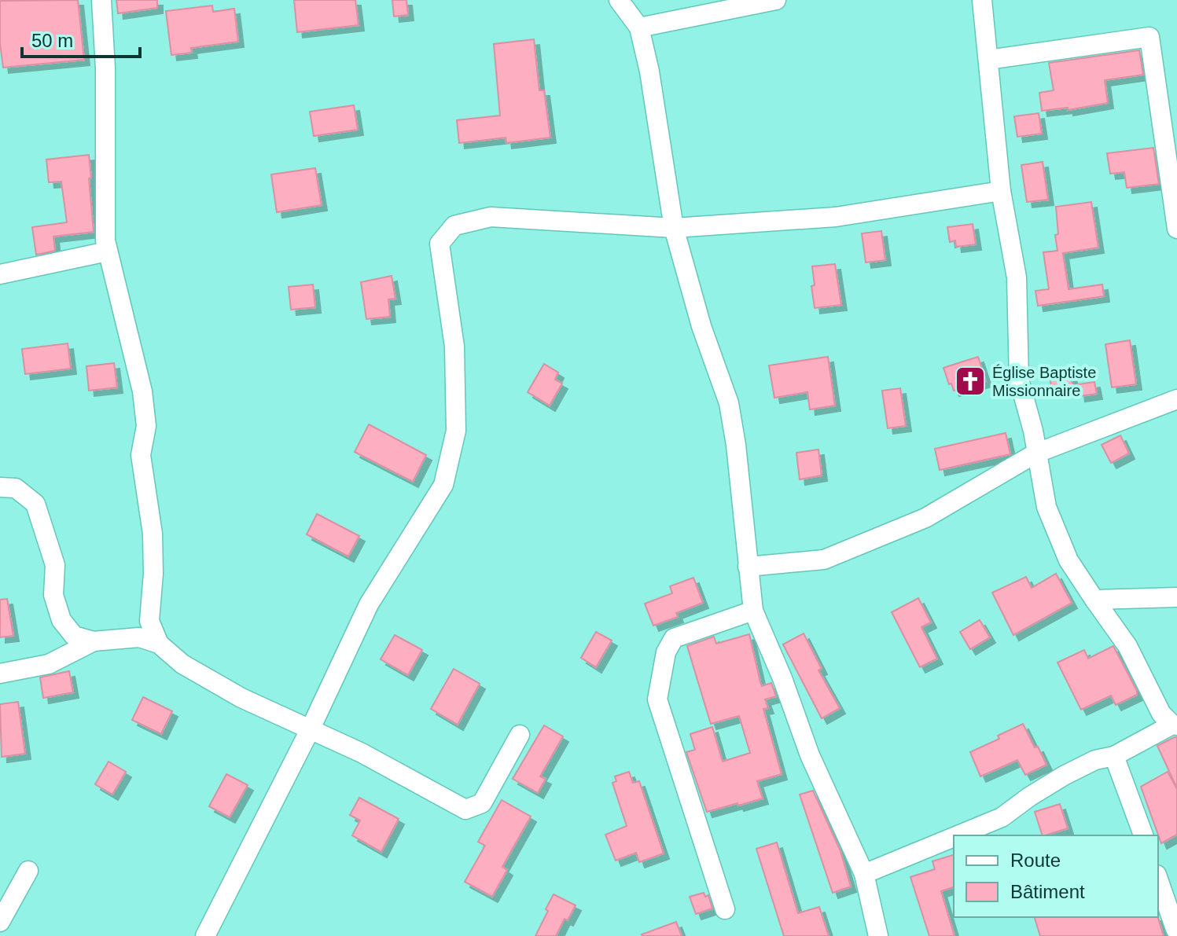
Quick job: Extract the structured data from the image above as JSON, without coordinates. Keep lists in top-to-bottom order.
{
  "places": {
    "church": ["Église Baptiste Missionnaire"]
  },
  "legend": ["Route", "Bâtiment"],
  "scale_bar": "50 m"
}
